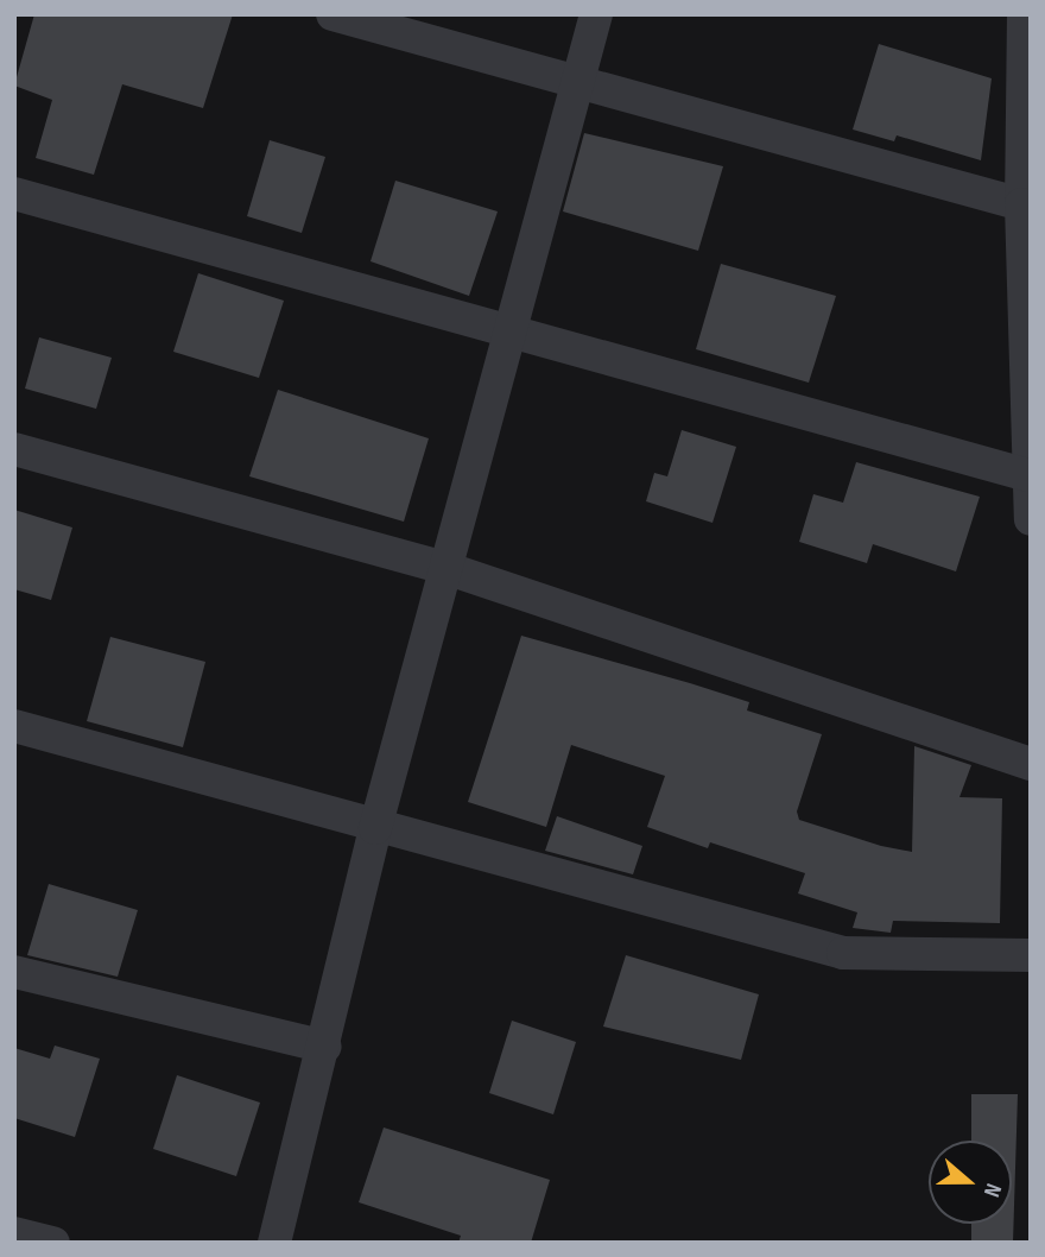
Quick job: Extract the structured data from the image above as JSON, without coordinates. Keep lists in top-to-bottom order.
{
  "north": "right"
}
